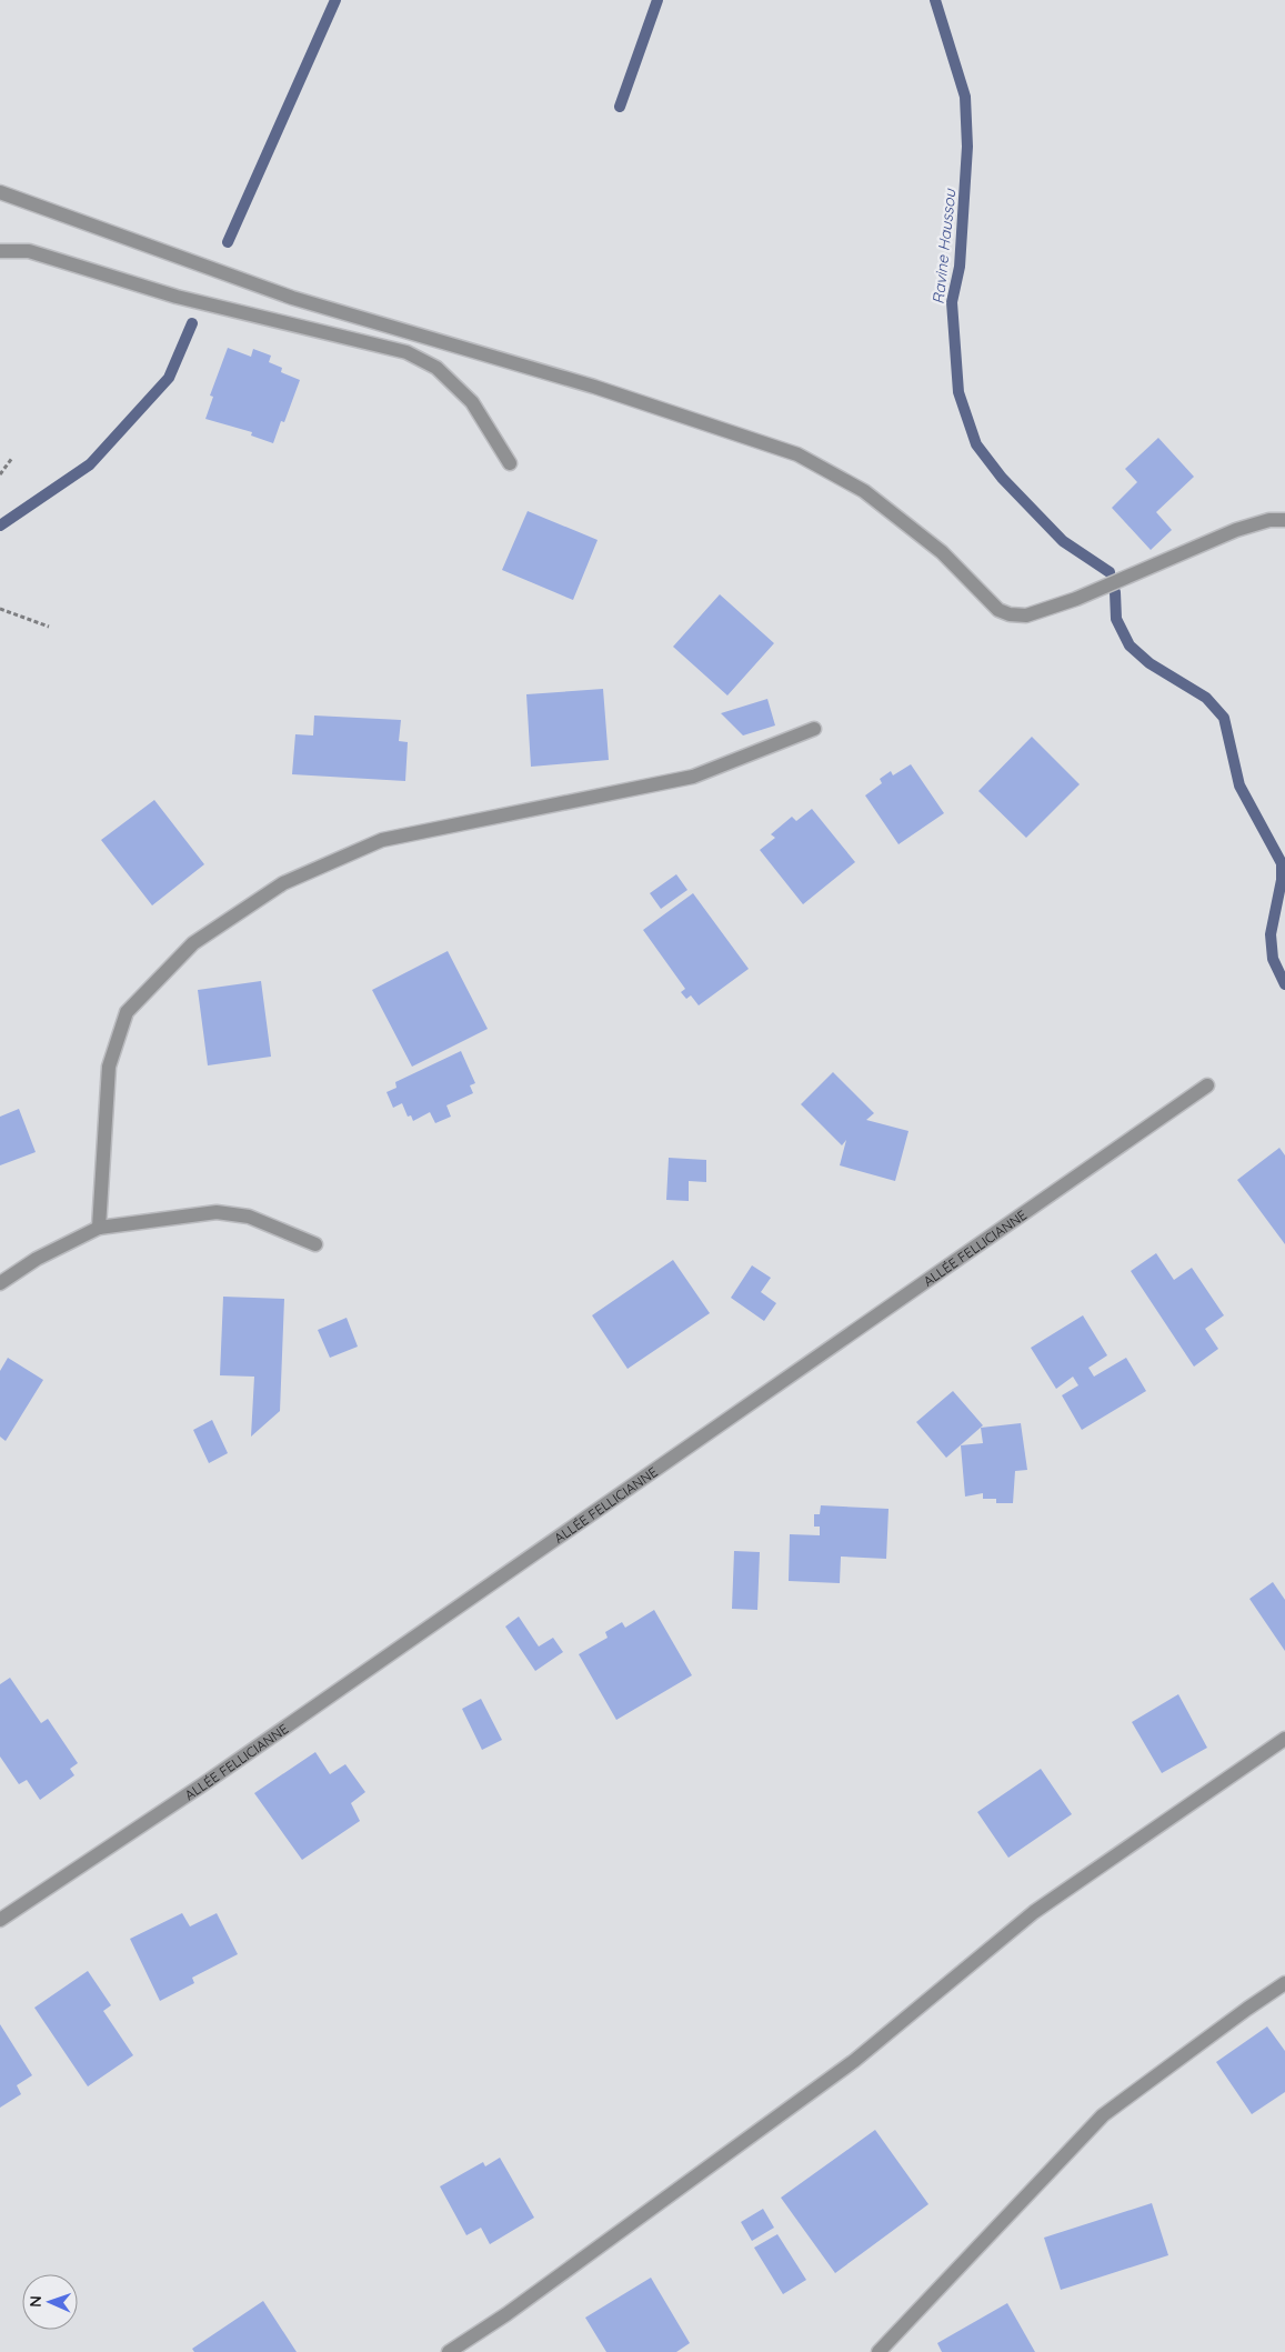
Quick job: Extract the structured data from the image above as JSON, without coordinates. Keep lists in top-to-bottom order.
{
  "streets": {
    "street": ["ALLÉE FELLICIANNE"]
  },
  "water": ["Ravine Haussou"],
  "north": "left"
}
